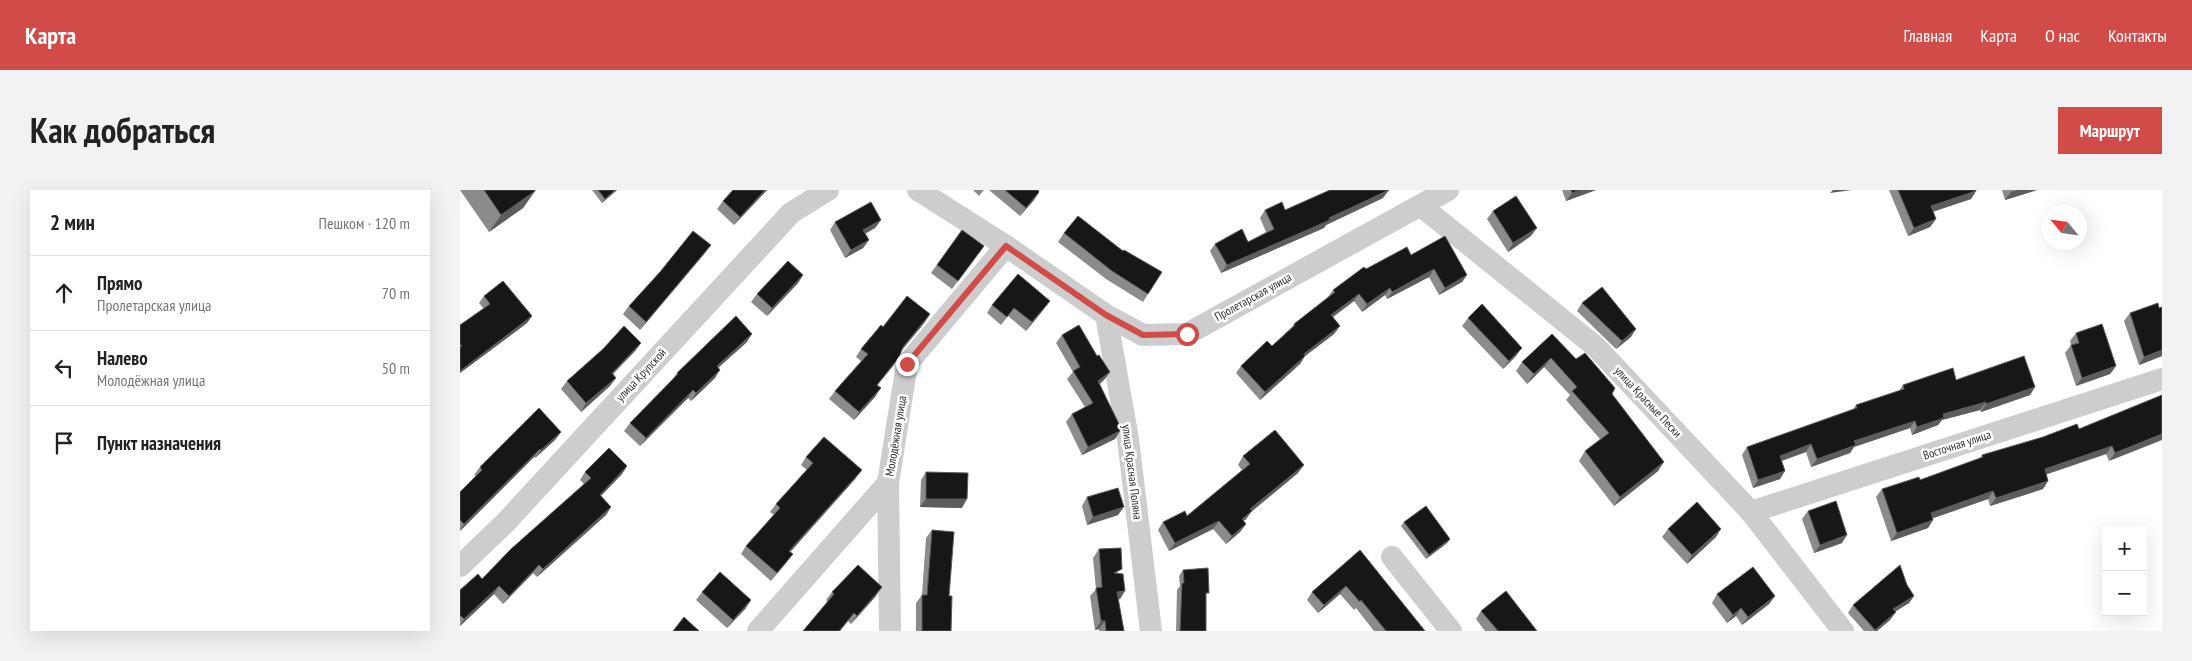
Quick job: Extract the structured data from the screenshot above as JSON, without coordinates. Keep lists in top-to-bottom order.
{
  "streets": {
    "street": [
      "Пролетарская улица",
      "улица Крупской",
      "улица Красные Пески",
      "Молодёжная улица",
      "Восточная улица",
      "улица Красная Поляна"
    ]
  },
  "crossings": [
    ["Пролетарская улица", "улица Красные Пески"],
    ["Пролетарская улица", "Молодёжная улица"],
    ["Пролетарская улица", "улица Красная Поляна"],
    ["улица Красные Пески", "Восточная улица"]
  ],
  "north": "top left",
  "page": {
    "header": "Карта",
    "nav": [
      "Главная",
      "Карта",
      "О нас",
      "Контакты"
    ],
    "title": "Как добраться",
    "buttons": "Маршрут",
    "heading": ["2 мин", "Пешком · 120 m"],
    "list": [
      ["Прямо", "Пролетарская улица", "70 m"],
      ["Налево", "Молодёжная улица", "50 m"],
      "Пункт назначения"
    ],
    "map_buttons": ["+", "−"]
  }
}
